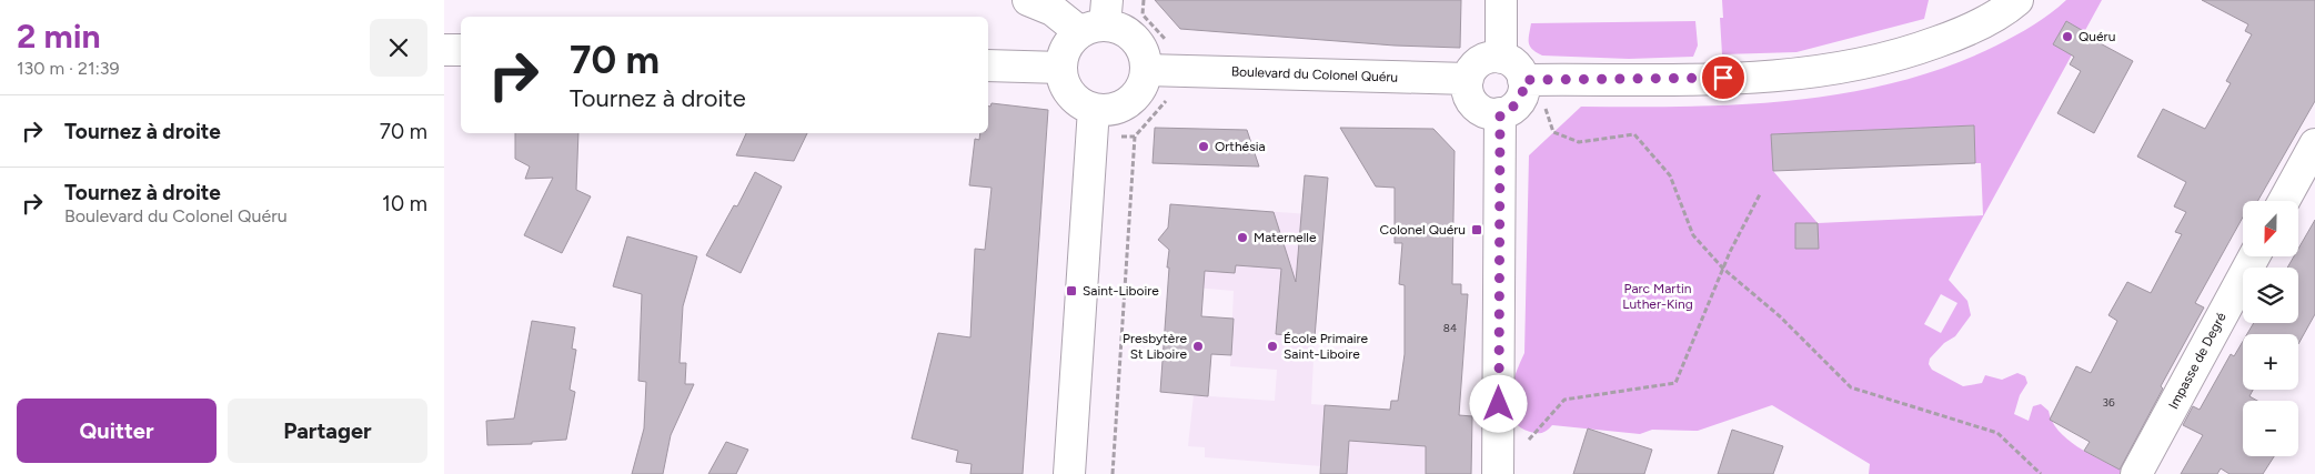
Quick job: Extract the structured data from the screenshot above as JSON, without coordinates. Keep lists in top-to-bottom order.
{
  "streets": {
    "street": ["Boulevard du Colonel Quéru", "Impasse de Degré"]
  },
  "parks": ["Parc Martin Luther-King"],
  "places": {
    "other": [
      "Quéru",
      "Orthésia",
      "Maternelle",
      "Presbytère St Liboire",
      "École Primaire Saint-Liboire"
    ],
    "transit": ["Colonel Quéru", "Saint-Liboire"]
  },
  "house_numbers": ["84", "36"],
  "north": "bottom",
  "page": {
    "heading": ["2 min", "130 m · 21:39"],
    "turn": ["70 m", "Tournez à droite"],
    "list": [
      {
        "name": "Tournez à droite",
        "value": "70 m"
      },
      {
        "name": "Tournez à droite",
        "note": "Boulevard du Colonel Quéru",
        "value": "10 m"
      }
    ],
    "map_buttons": ["+", "−"],
    "buttons": ["Quitter", "Partager"]
  }
}
